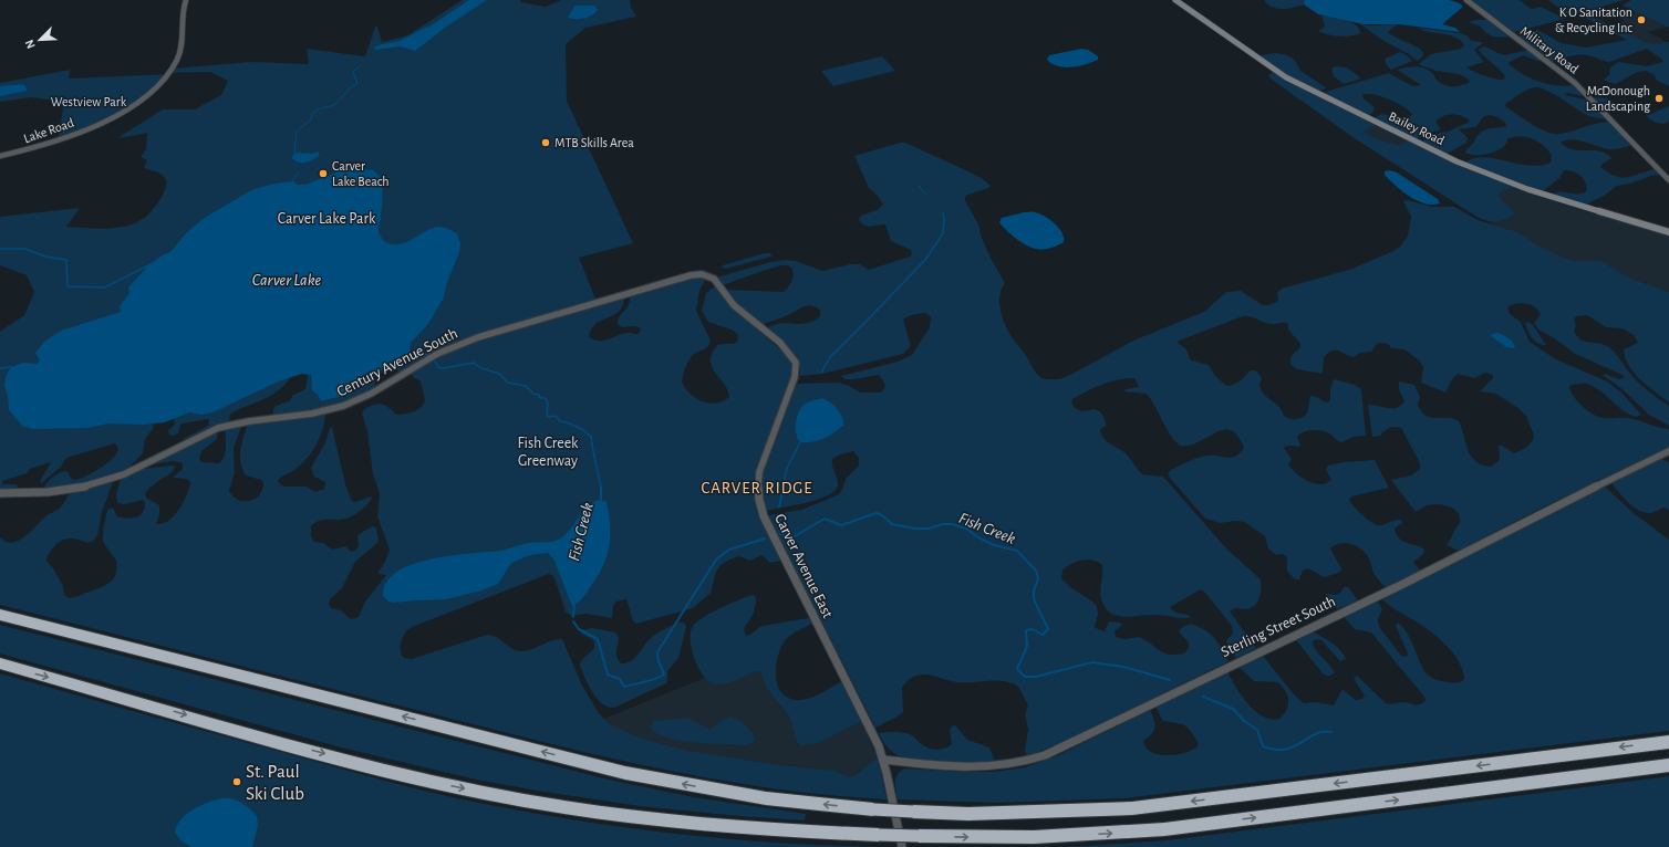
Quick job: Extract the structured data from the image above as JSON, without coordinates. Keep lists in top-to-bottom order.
{
  "streets": {
    "main road": ["Bailey Road"],
    "street": [
      "Military Road",
      "Lake Road",
      "Century Avenue South",
      "Carver Avenue East",
      "Sterling Street South"
    ]
  },
  "crossings": [
    ["Century Avenue South", "Carver Avenue East"],
    ["Carver Avenue East", "Sterling Street South"]
  ],
  "districts": ["CARVER RIDGE"],
  "water": ["Carver Lake", "Fish Creek"],
  "parks": ["Westview Park", "Carver Lake Park", "Fish Creek Greenway"],
  "places": [
    "K O Sanitation & Recycling Inc",
    "McDonough Landscaping",
    "MTB Skills Area",
    "Carver Lake Beach",
    "St. Paul Ski Club"
  ],
  "north": "bottom left"
}
